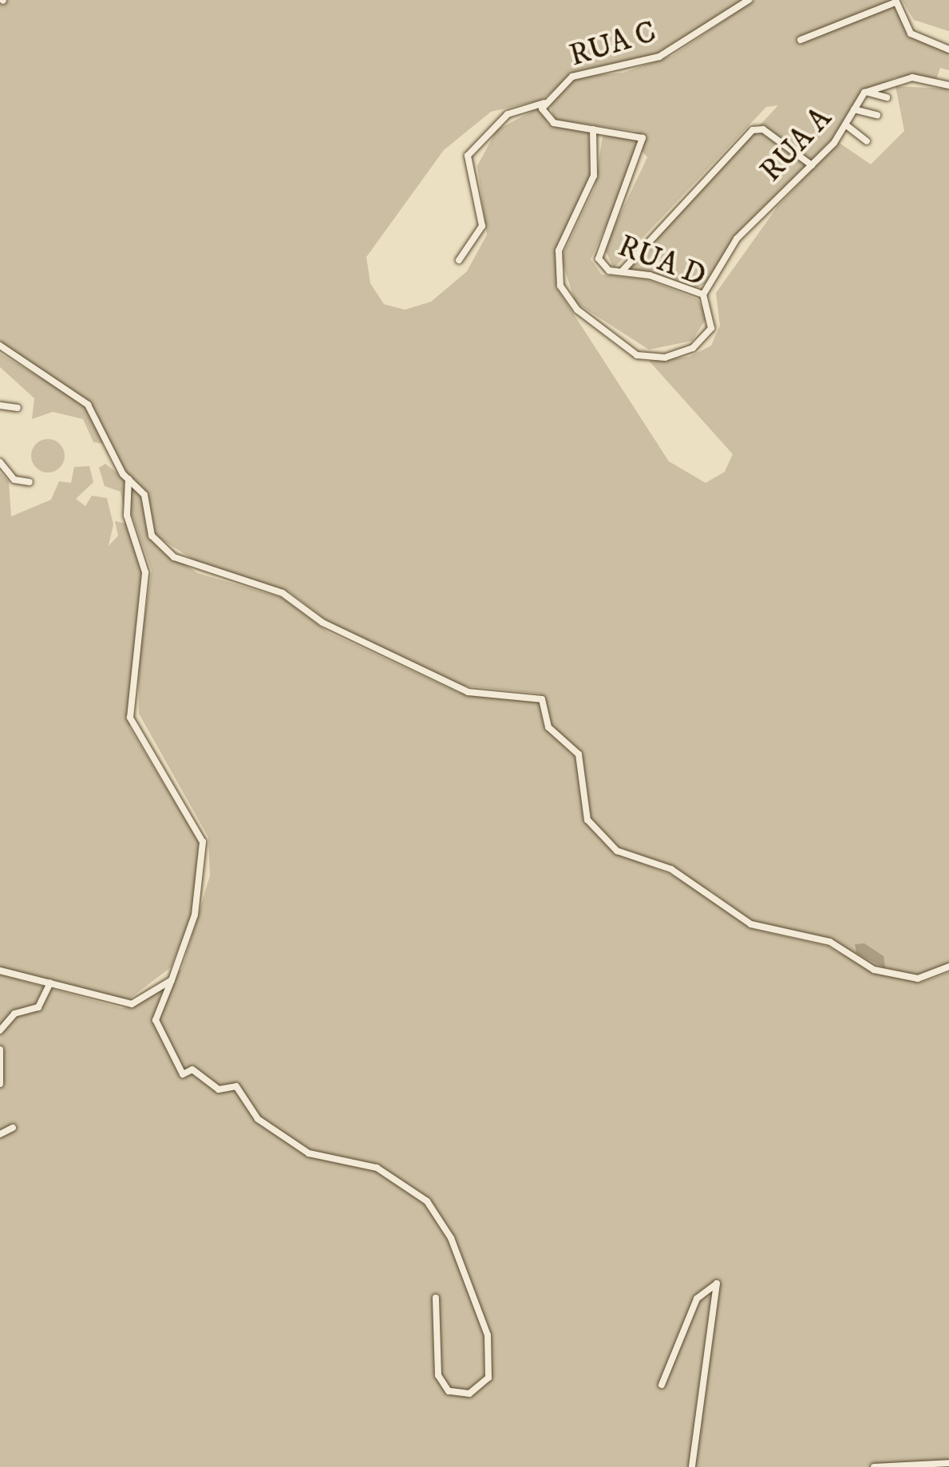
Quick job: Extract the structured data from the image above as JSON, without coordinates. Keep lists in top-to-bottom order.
{
  "streets": {
    "street": ["RUA C", "RUA A", "RUA D"]
  },
  "crossings": [
    ["RUA C", "RUA D"],
    ["RUA A", "RUA D"]
  ]
}
